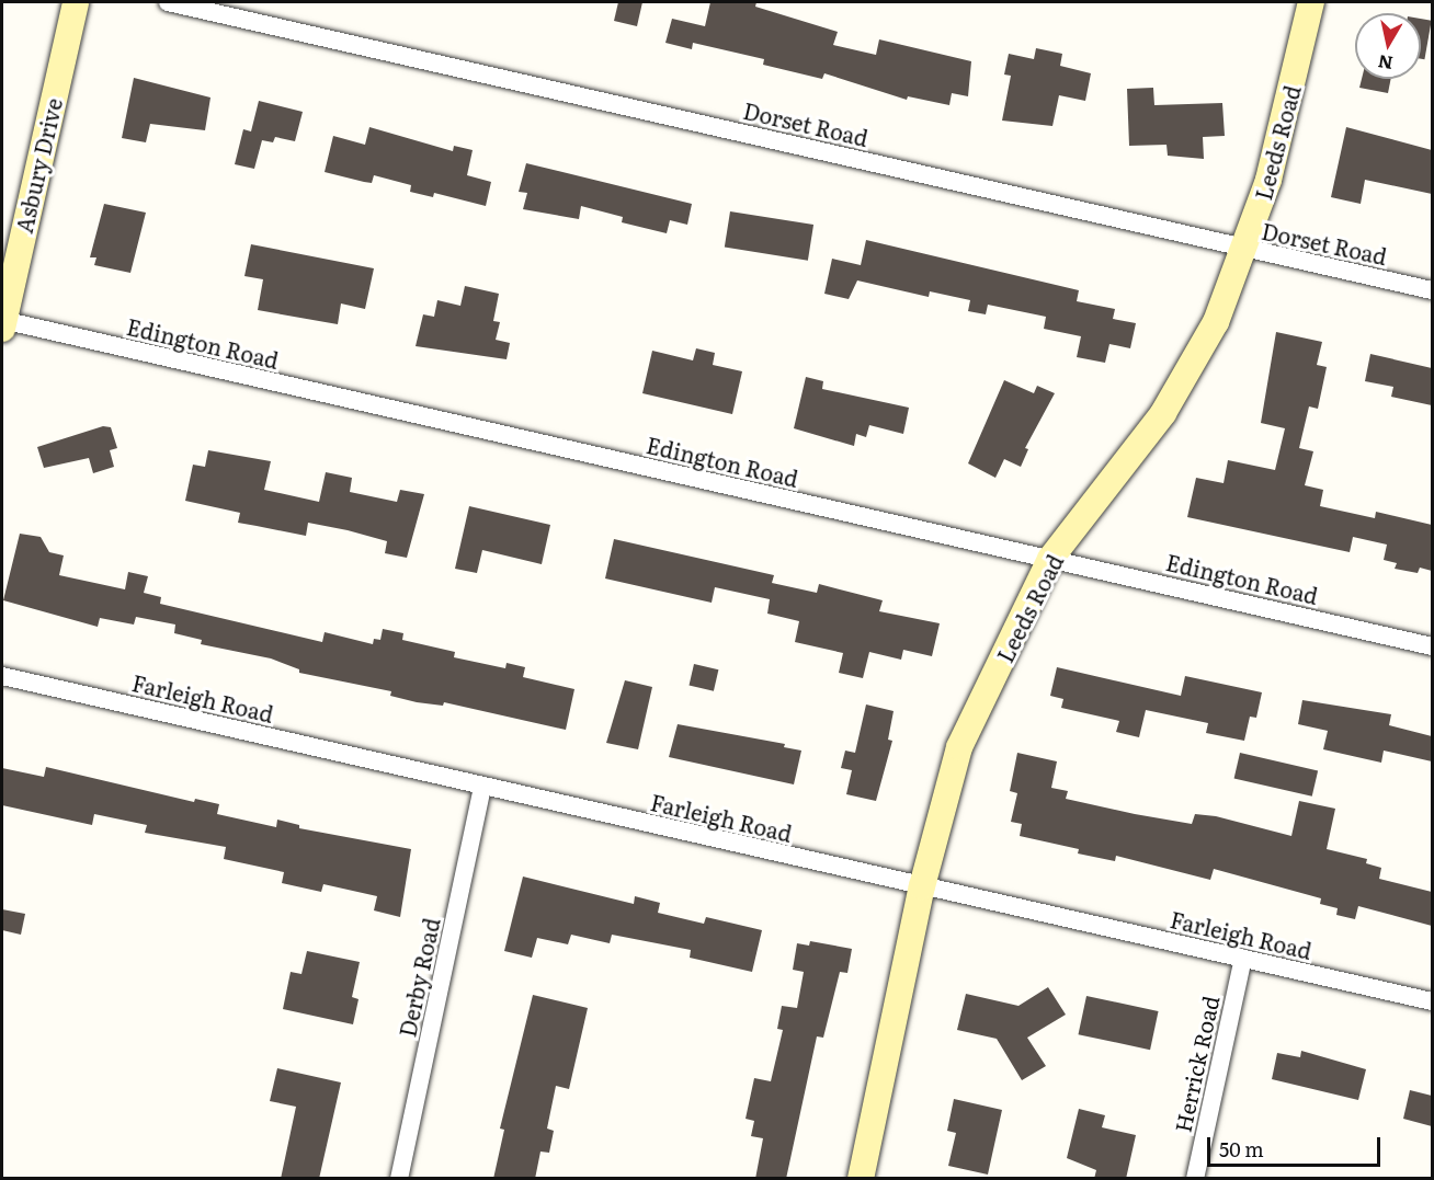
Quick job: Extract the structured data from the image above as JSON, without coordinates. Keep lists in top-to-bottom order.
{
  "streets": {
    "street": [
      "Dorset Road",
      "Leeds Road",
      "Asbury Drive",
      "Edington Road",
      "Farleigh Road",
      "Derby Road",
      "Herrick Road"
    ]
  },
  "crossings": [
    ["Dorset Road", "Leeds Road"],
    ["Leeds Road", "Edington Road"],
    ["Leeds Road", "Farleigh Road"],
    ["Asbury Drive", "Edington Road"],
    ["Farleigh Road", "Derby Road"],
    ["Farleigh Road", "Herrick Road"]
  ],
  "scale_bar": "50 m",
  "north": "bottom"
}
